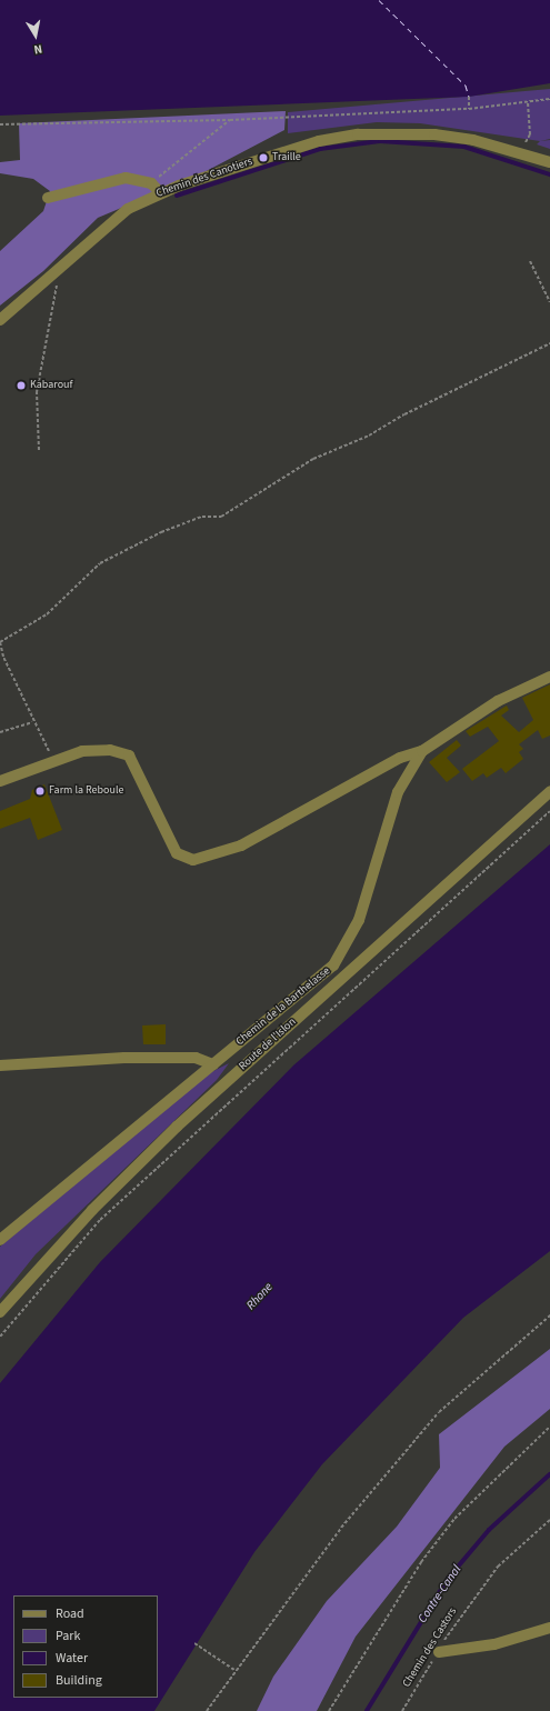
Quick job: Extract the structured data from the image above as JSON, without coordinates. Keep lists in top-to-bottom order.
{
  "streets": {
    "street": ["Chemin des Canotiers", "Chemin de la Barthelasse", "Route de l'Islon"],
    "path": ["Chemin des Castors"]
  },
  "water": ["Rhone", "Contre-Canal"],
  "places": ["Traille", "Kabarouf", "Farm la Reboule"],
  "legend": [
    "Road",
    "Park",
    "Water",
    "Building"
  ],
  "north": "bottom"
}
